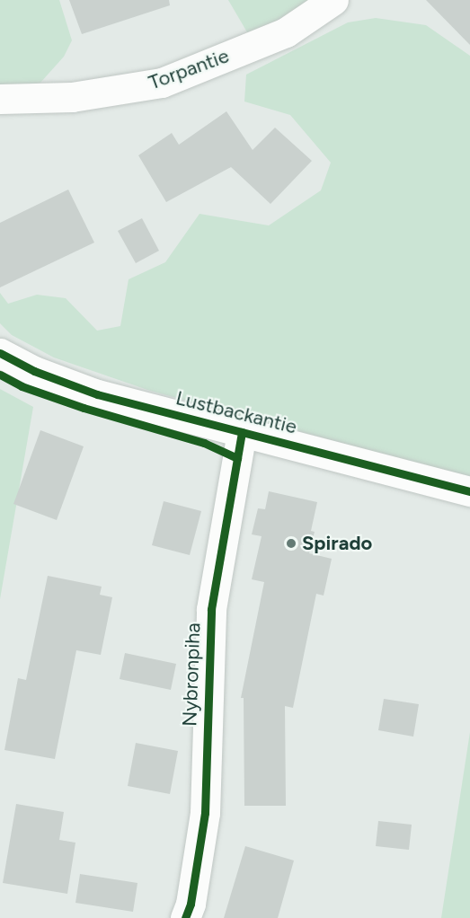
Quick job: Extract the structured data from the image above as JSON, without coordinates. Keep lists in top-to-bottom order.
{
  "streets": {
    "street": ["Torpantie", "Lustbackantie", "Nybronpiha"]
  },
  "crossings": [
    ["Lustbackantie", "Nybronpiha"]
  ],
  "places": ["Spirado"]
}
